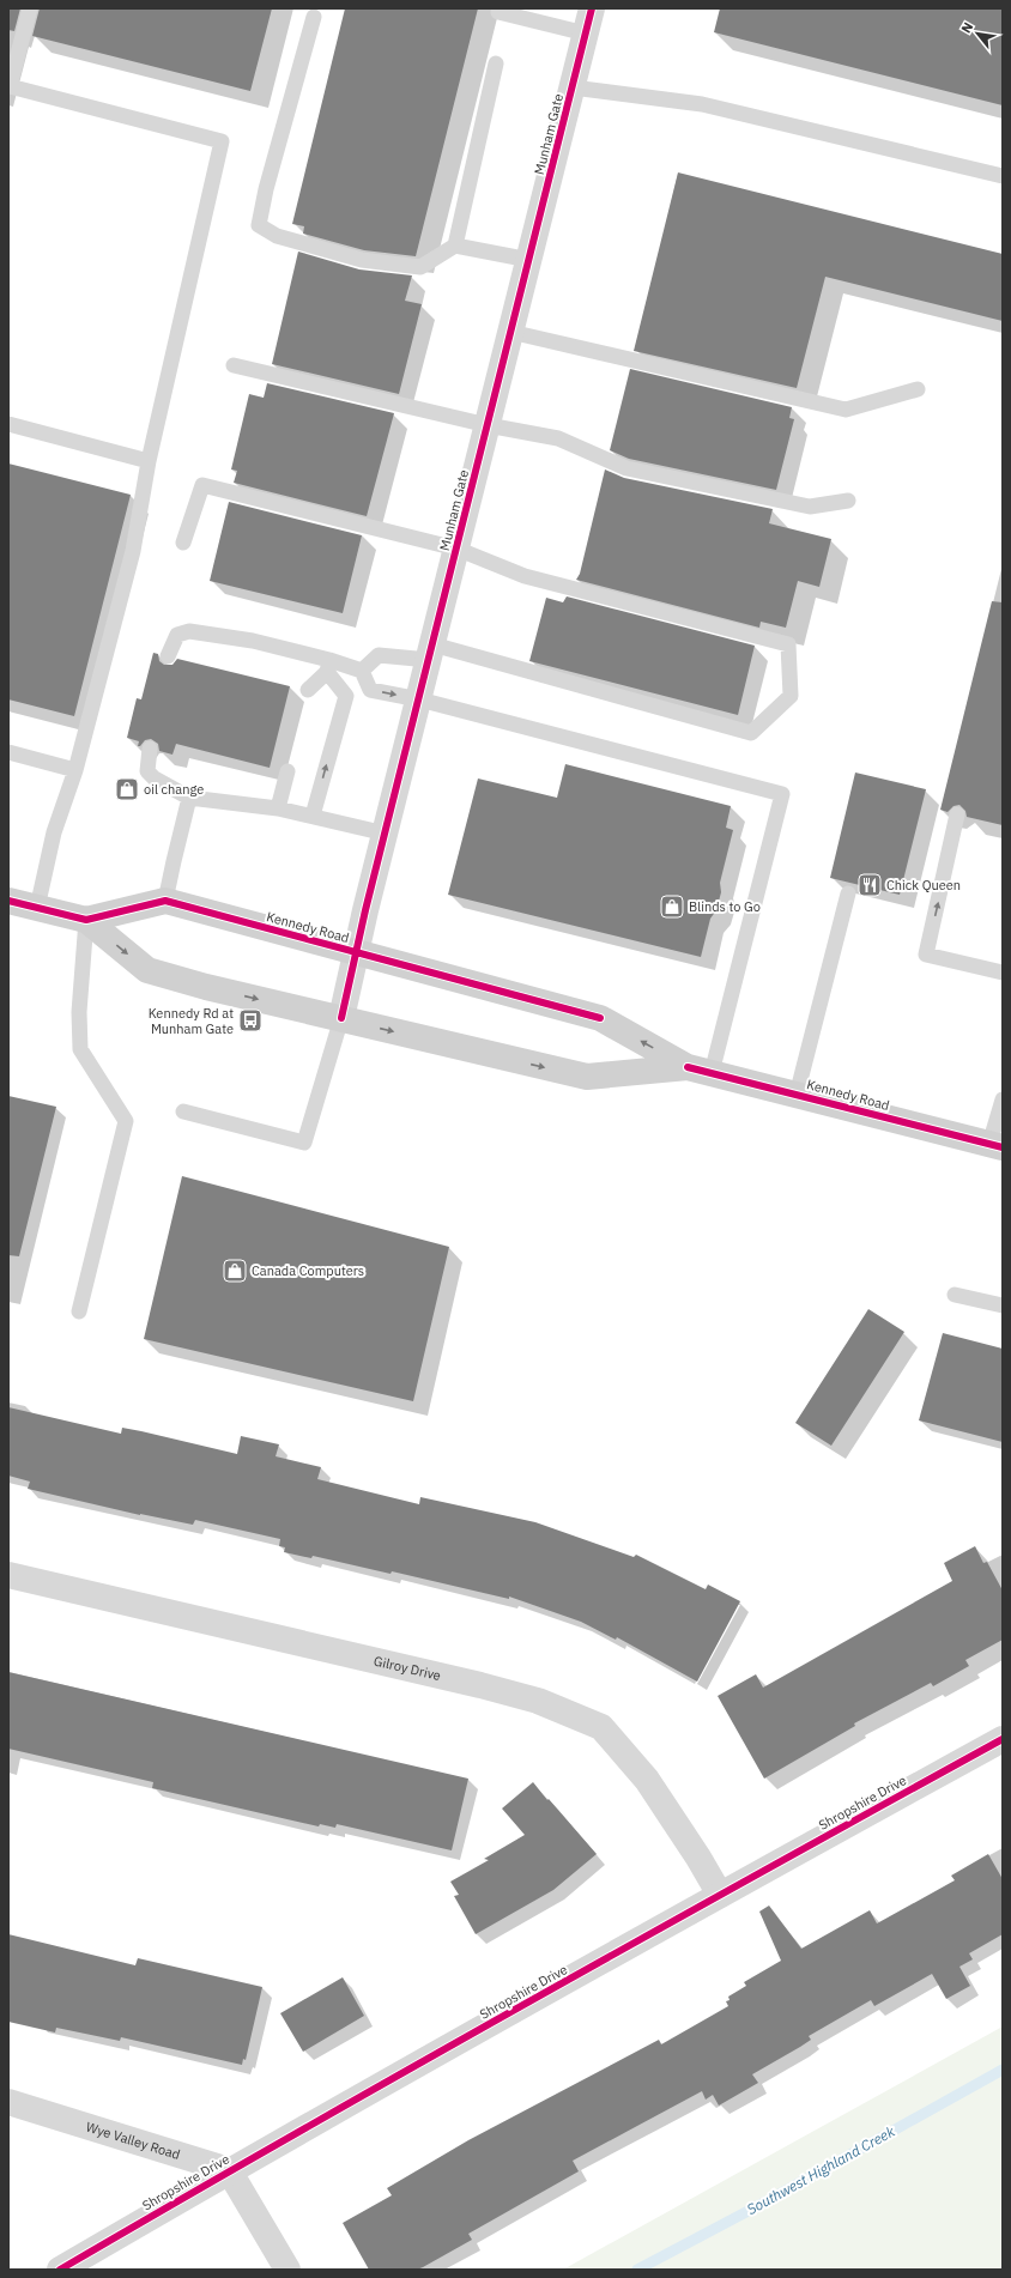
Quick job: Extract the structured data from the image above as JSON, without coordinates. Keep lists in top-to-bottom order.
{
  "streets": {
    "main road": ["Kennedy Road"],
    "street": [
      "Munham Gate",
      "Gilroy Drive",
      "Shropshire Drive",
      "Wye Valley Road"
    ]
  },
  "crossings": [
    ["Munham Gate", "Kennedy Road"],
    ["Gilroy Drive", "Shropshire Drive"],
    ["Shropshire Drive", "Wye Valley Road"]
  ],
  "water": ["Southwest Highland Creek"],
  "places": {
    "shop": ["oil change", "Blinds to Go", "Canada Computers"],
    "restaurant": ["Chick Queen"],
    "bus stop": ["Kennedy Rd at Munham Gate"]
  },
  "north": "top left"
}
